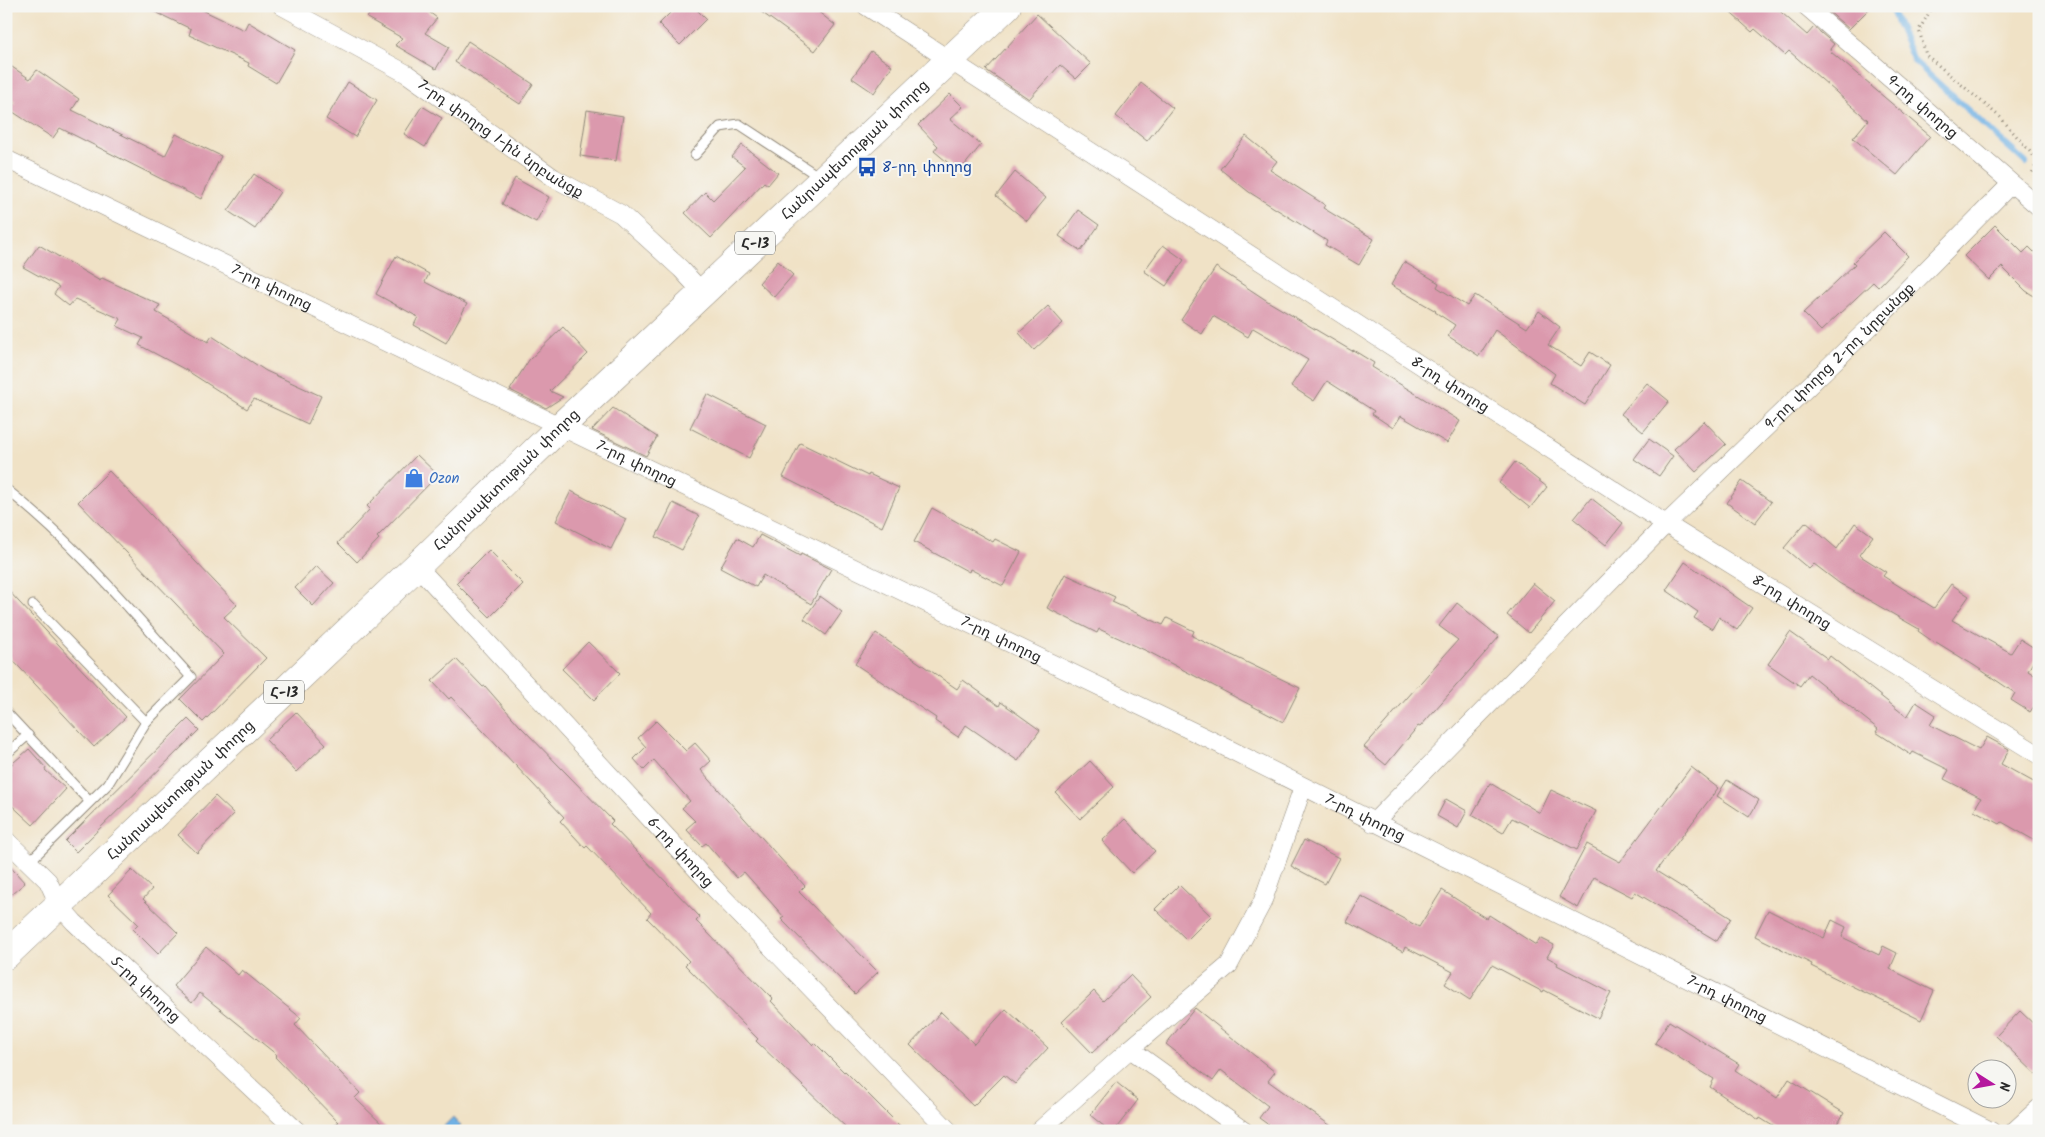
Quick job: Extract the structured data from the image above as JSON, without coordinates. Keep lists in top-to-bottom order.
{
  "streets": {
    "main road": ["Հանրապետության փողոց", "Հ-13"],
    "street": [
      "9-րդ փողոց",
      "7-րդ փողոց 1-ին նրբանցք",
      "7-րդ փողոց",
      "9-րդ փողոց 2-րդ նրբանցք",
      "8-րդ փողոց",
      "6-րդ փողոց",
      "5-րդ փողոց"
    ]
  },
  "crossings": [
    ["9-րդ փողոց", "9-րդ փողոց 2-րդ նրբանցք"],
    ["7-րդ փողոց 1-ին նրբանցք", "Հանրապետության փողոց"],
    ["Հանրապետության փողոց", "7-րդ փողոց"],
    ["Հանրապետության փողոց", "8-րդ փողոց"],
    ["Հանրապետության փողոց", "6-րդ փողոց"],
    ["Հանրապետության փողոց", "5-րդ փողոց"],
    ["7-րդ փողոց", "9-րդ փողոց 2-րդ նրբանցք"],
    ["9-րդ փողոց 2-րդ նրբանցք", "8-րդ փողոց"]
  ],
  "places": {
    "bus stop": ["8-րդ փողոց"],
    "shop": ["Ozon"]
  },
  "north": "right"
}
